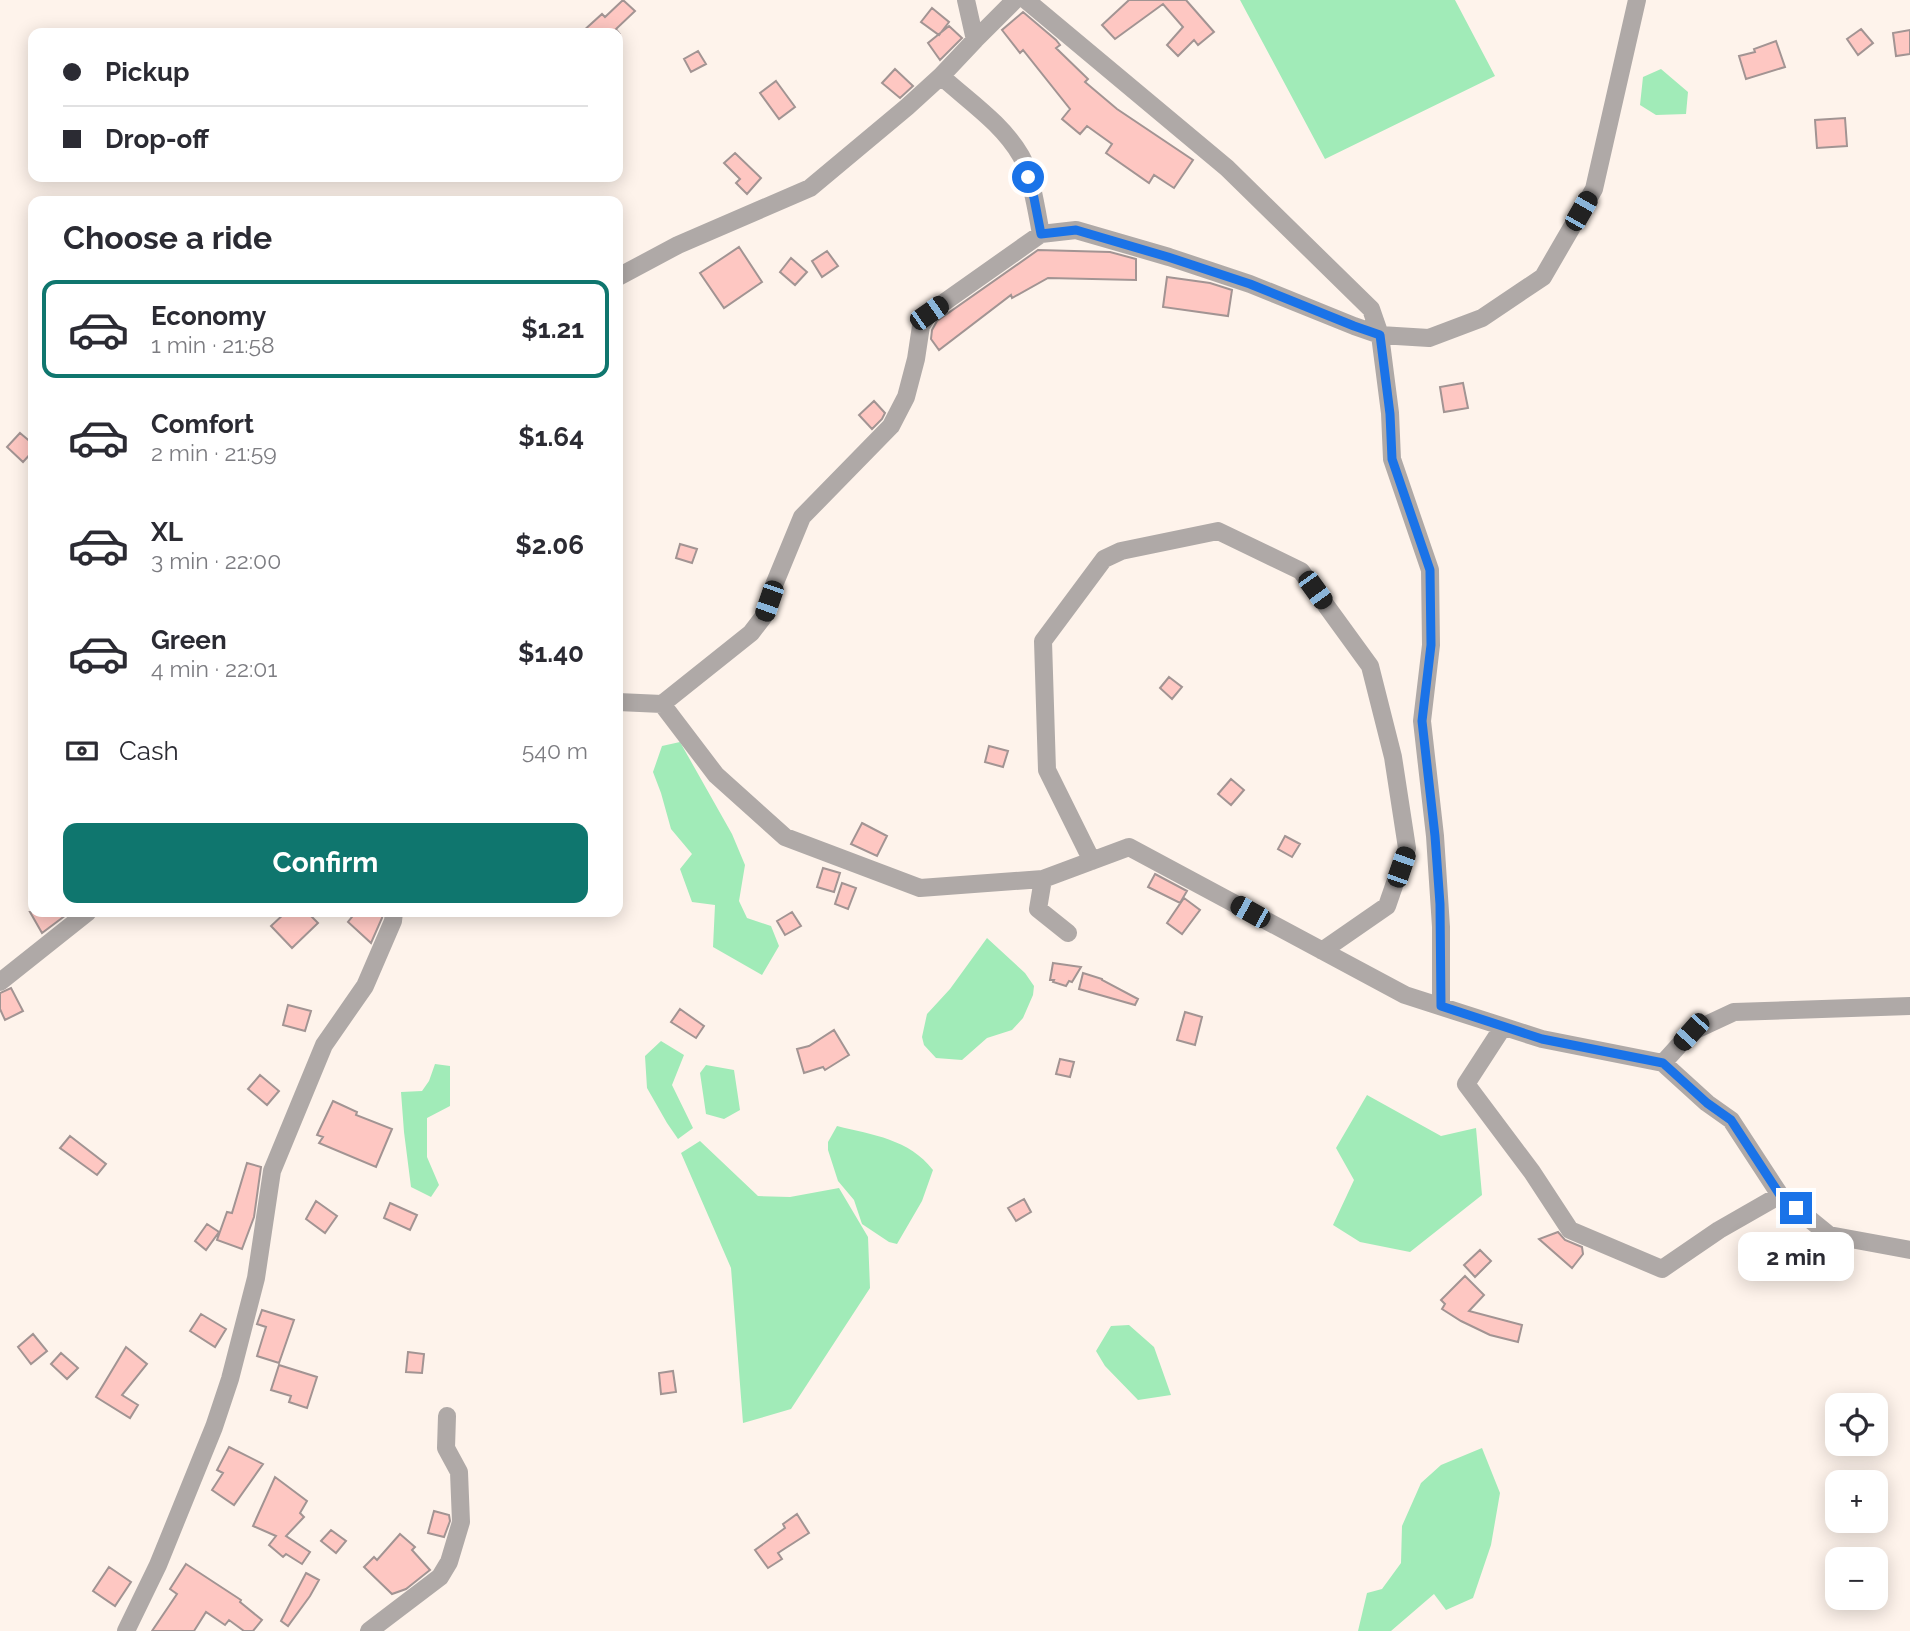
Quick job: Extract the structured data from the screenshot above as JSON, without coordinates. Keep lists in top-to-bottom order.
{
  "page": {
    "banner": ["Pickup", "Drop-off"],
    "heading": "Choose a ride",
    "list": [
      {
        "name": "Economy",
        "note": "1 min · 21:58",
        "value": "$1.21"
      },
      {
        "name": "Comfort",
        "note": "2 min · 21:59",
        "value": "$1.64"
      },
      {
        "name": "XL",
        "note": "3 min · 22:00",
        "value": "$2.06"
      },
      {
        "name": "Green",
        "note": "4 min · 22:01",
        "value": "$1.40"
      }
    ],
    "pay": ["Cash", "540 m"],
    "buttons": "Confirm",
    "bubble": "2 min",
    "map_buttons": ["+", "−"]
  }
}
